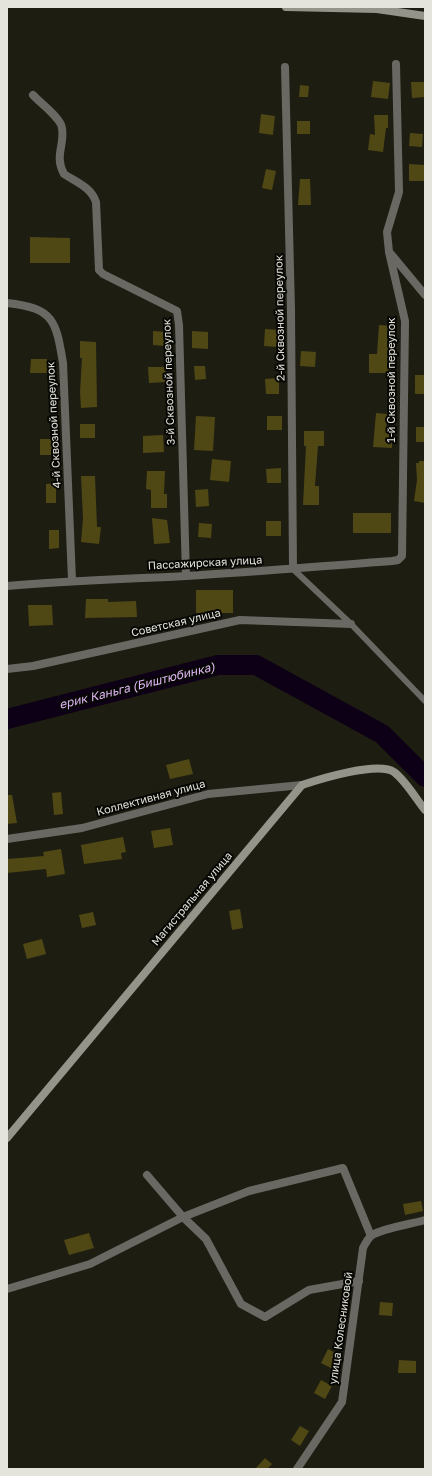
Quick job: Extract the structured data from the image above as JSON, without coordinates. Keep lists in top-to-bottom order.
{
  "streets": {
    "street": [
      "2-й Сквозной переулок",
      "1-й Сквозной переулок",
      "3-й Сквозной переулок",
      "4-й Сквозной переулок",
      "Пассажирская улица",
      "Советская улица",
      "Коллективная улица",
      "Магистральная улица",
      "улица Колесниковой"
    ]
  },
  "crossings": [
    ["2-й Сквозной переулок", "Пассажирская улица"],
    ["1-й Сквозной переулок", "Пассажирская улица"],
    ["3-й Сквозной переулок", "Пассажирская улица"],
    ["4-й Сквозной переулок", "Пассажирская улица"],
    ["Коллективная улица", "Магистральная улица"]
  ],
  "water": ["ерик Каньга (Биштюбинка)"]
}
